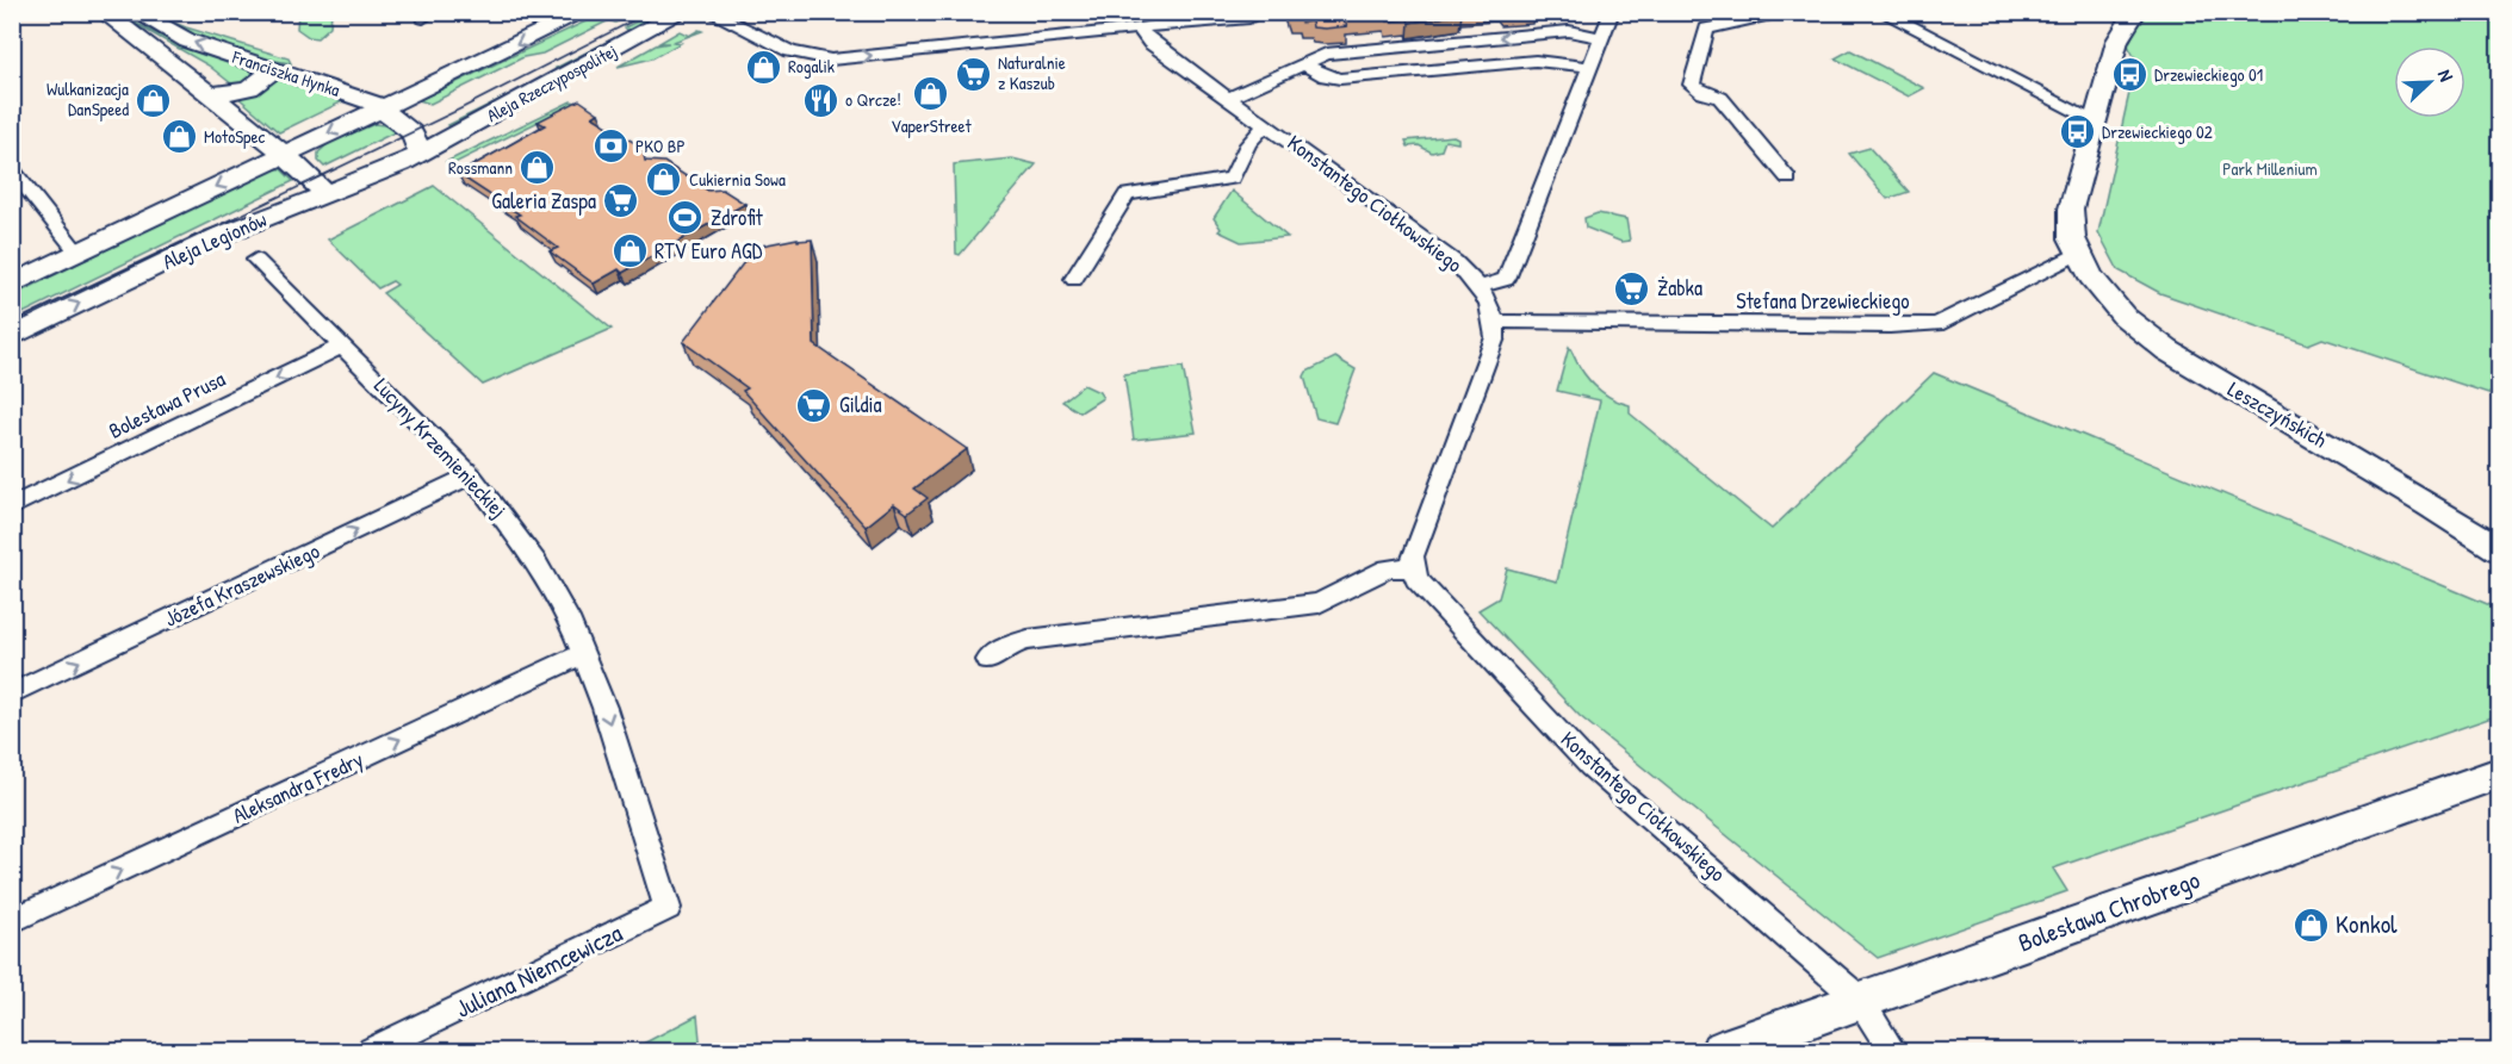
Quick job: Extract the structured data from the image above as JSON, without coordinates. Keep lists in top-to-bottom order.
{
  "streets": {
    "main road": [
      "Franciszka Hynka",
      "Aleja Rzeczypospolitej",
      "Aleja Legionów",
      "Leszczyńskich",
      "Bolesława Chrobrego"
    ],
    "street": [
      "Konstantego Ciołkowskiego",
      "Stefana Drzewieckiego",
      "Bolesława Prusa",
      "Lucyny Krzemienieckiej",
      "Józefa Kraszewskiego",
      "Aleksandra Fredry",
      "Juliana Niemcewicza"
    ]
  },
  "crossings": [
    ["Franciszka Hynka", "Aleja Rzeczypospolitej"],
    ["Franciszka Hynka", "Aleja Legionów"],
    ["Aleja Rzeczypospolitej", "Aleja Legionów"],
    ["Konstantego Ciołkowskiego", "Stefana Drzewieckiego"],
    ["Konstantego Ciołkowskiego", "Bolesława Chrobrego"],
    ["Stefana Drzewieckiego", "Leszczyńskich"],
    ["Bolesława Prusa", "Lucyny Krzemienieckiej"],
    ["Lucyny Krzemienieckiej", "Józefa Kraszewskiego"],
    ["Lucyny Krzemienieckiej", "Aleksandra Fredry"],
    ["Lucyny Krzemienieckiej", "Juliana Niemcewicza"]
  ],
  "one_way": ["Bolesława Prusa", "Józefa Kraszewskiego", "Aleksandra Fredry"],
  "parks": ["Park Millenium"],
  "places": {
    "shop": [
      "Rogalik",
      "VaperStreet",
      "Wulkanizacja DanSpeed",
      "MotoSpec",
      "Rossmann",
      "Cukiernia Sowa",
      "RTV Euro AGD",
      "Konkol"
    ],
    "supermarket": [
      "Naturalnie z Kaszub",
      "Galeria Zaspa",
      "Żabka",
      "Gildia"
    ],
    "bus stop": ["Drzewieckiego 01", "Drzewieckiego 02"],
    "restaurant": ["o Qrcze!"],
    "bank": ["PKO BP"],
    "sports": ["Zdrofit"]
  },
  "north": "top right"
}
